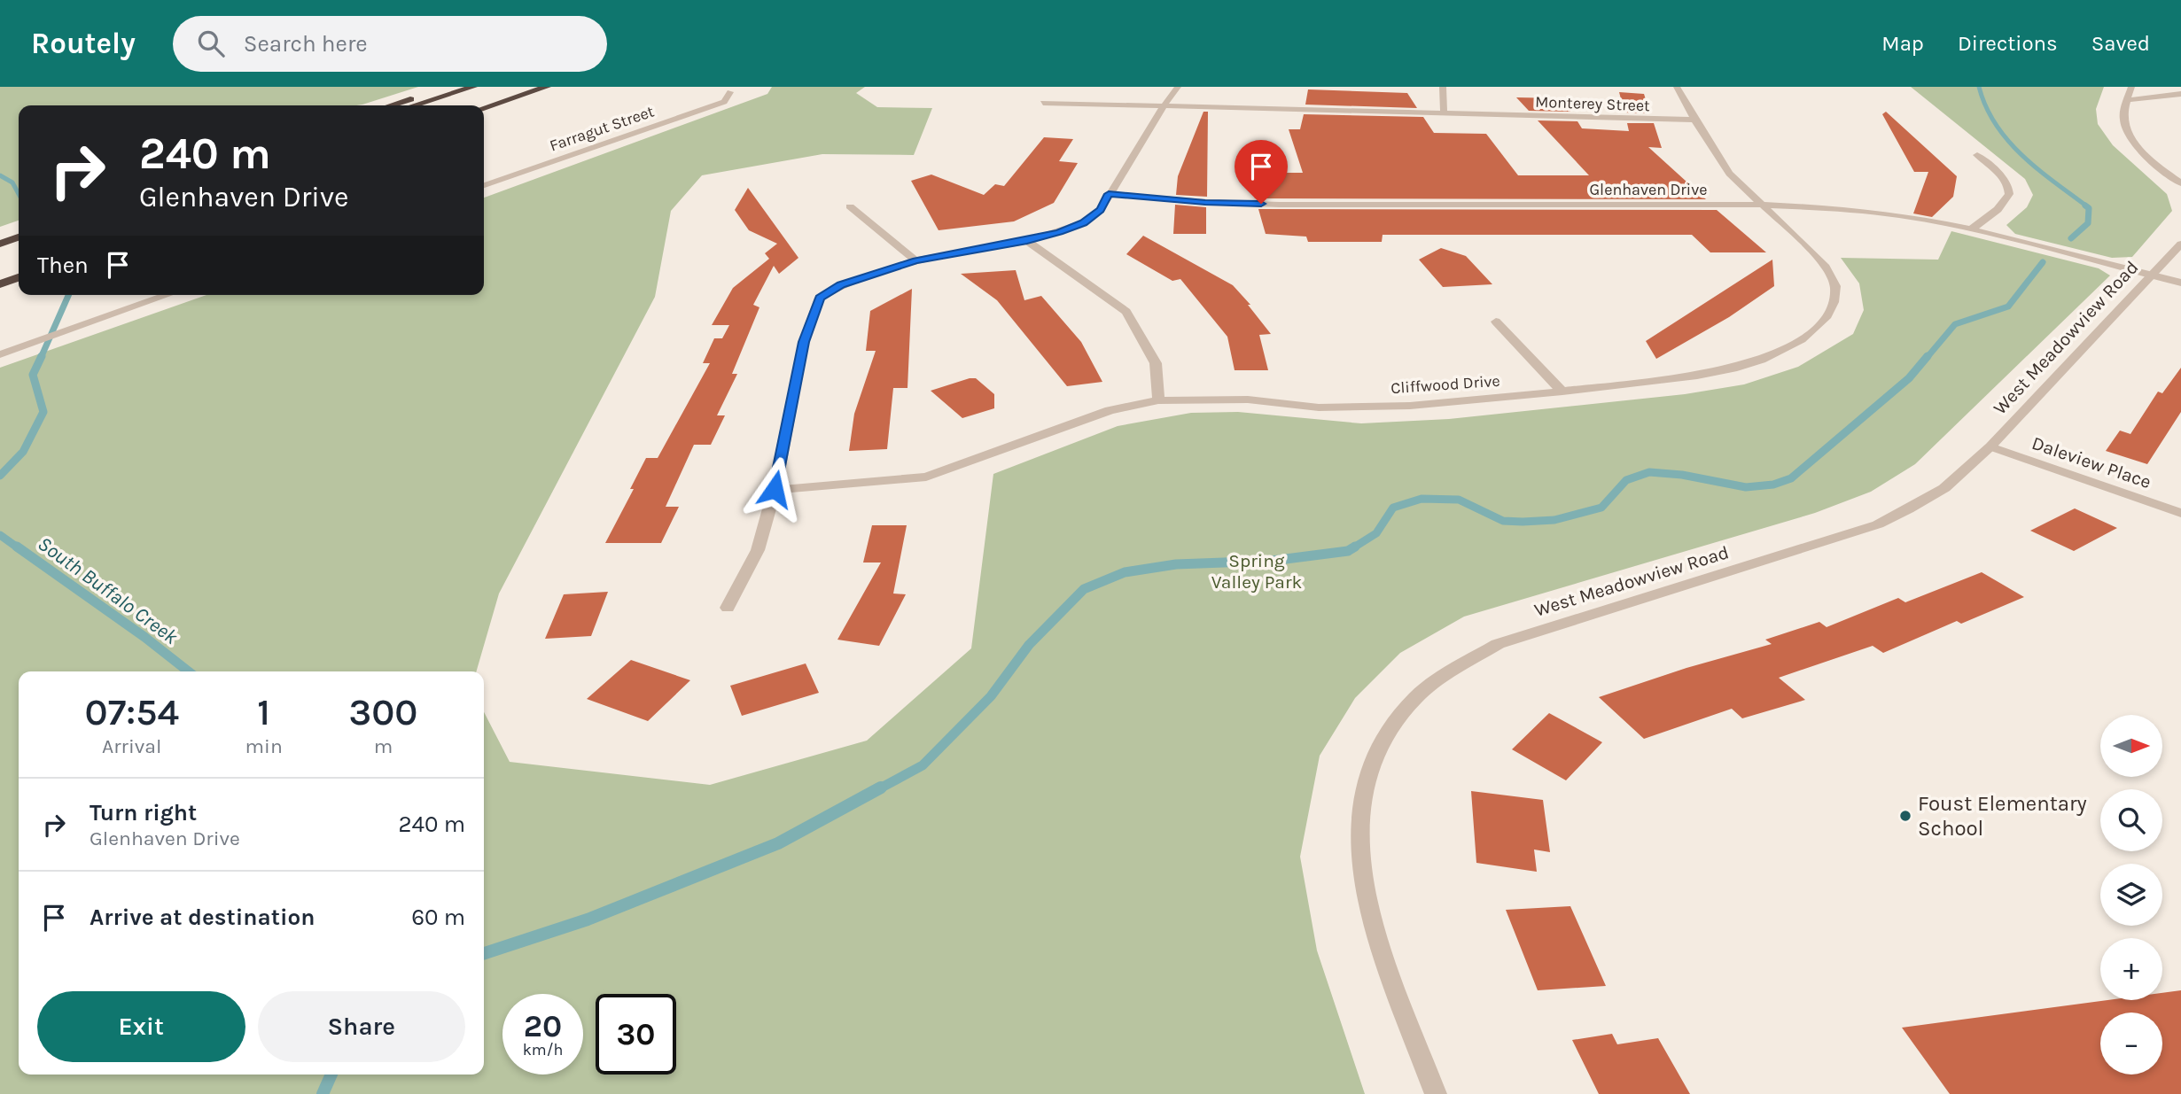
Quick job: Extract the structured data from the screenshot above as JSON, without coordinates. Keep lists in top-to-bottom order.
{
  "streets": {
    "street": [
      "Monterey Street",
      "Farragut Street",
      "Glenhaven Drive",
      "West Meadowview Road",
      "Cliffwood Drive",
      "Daleview Place"
    ]
  },
  "crossings": [
    ["Monterey Street", "Cliffwood Drive"],
    ["Glenhaven Drive", "West Meadowview Road"],
    ["Glenhaven Drive", "Cliffwood Drive"],
    ["West Meadowview Road", "Daleview Place"]
  ],
  "water": ["South Buffalo Creek"],
  "parks": ["Spring Valley Park"],
  "places": ["Foust Elementary School"],
  "north": "right",
  "page": {
    "header": "Routely",
    "search": "Search here",
    "nav": ["Map", "Directions", "Saved"],
    "turn": ["240 m", "Glenhaven Drive"],
    "then": "Then",
    "eta": [
      "07:54",
      "Arrival",
      "1",
      "min",
      "300",
      "m"
    ],
    "map_buttons": ["+", "−"],
    "list": [
      {
        "name": "Turn right",
        "note": "Glenhaven Drive",
        "value": "240 m"
      },
      {
        "name": "Arrive at destination",
        "value": "60 m"
      }
    ],
    "buttons": ["Exit", "Share"],
    "speed": "20 km/h",
    "limit": "30"
  }
}
